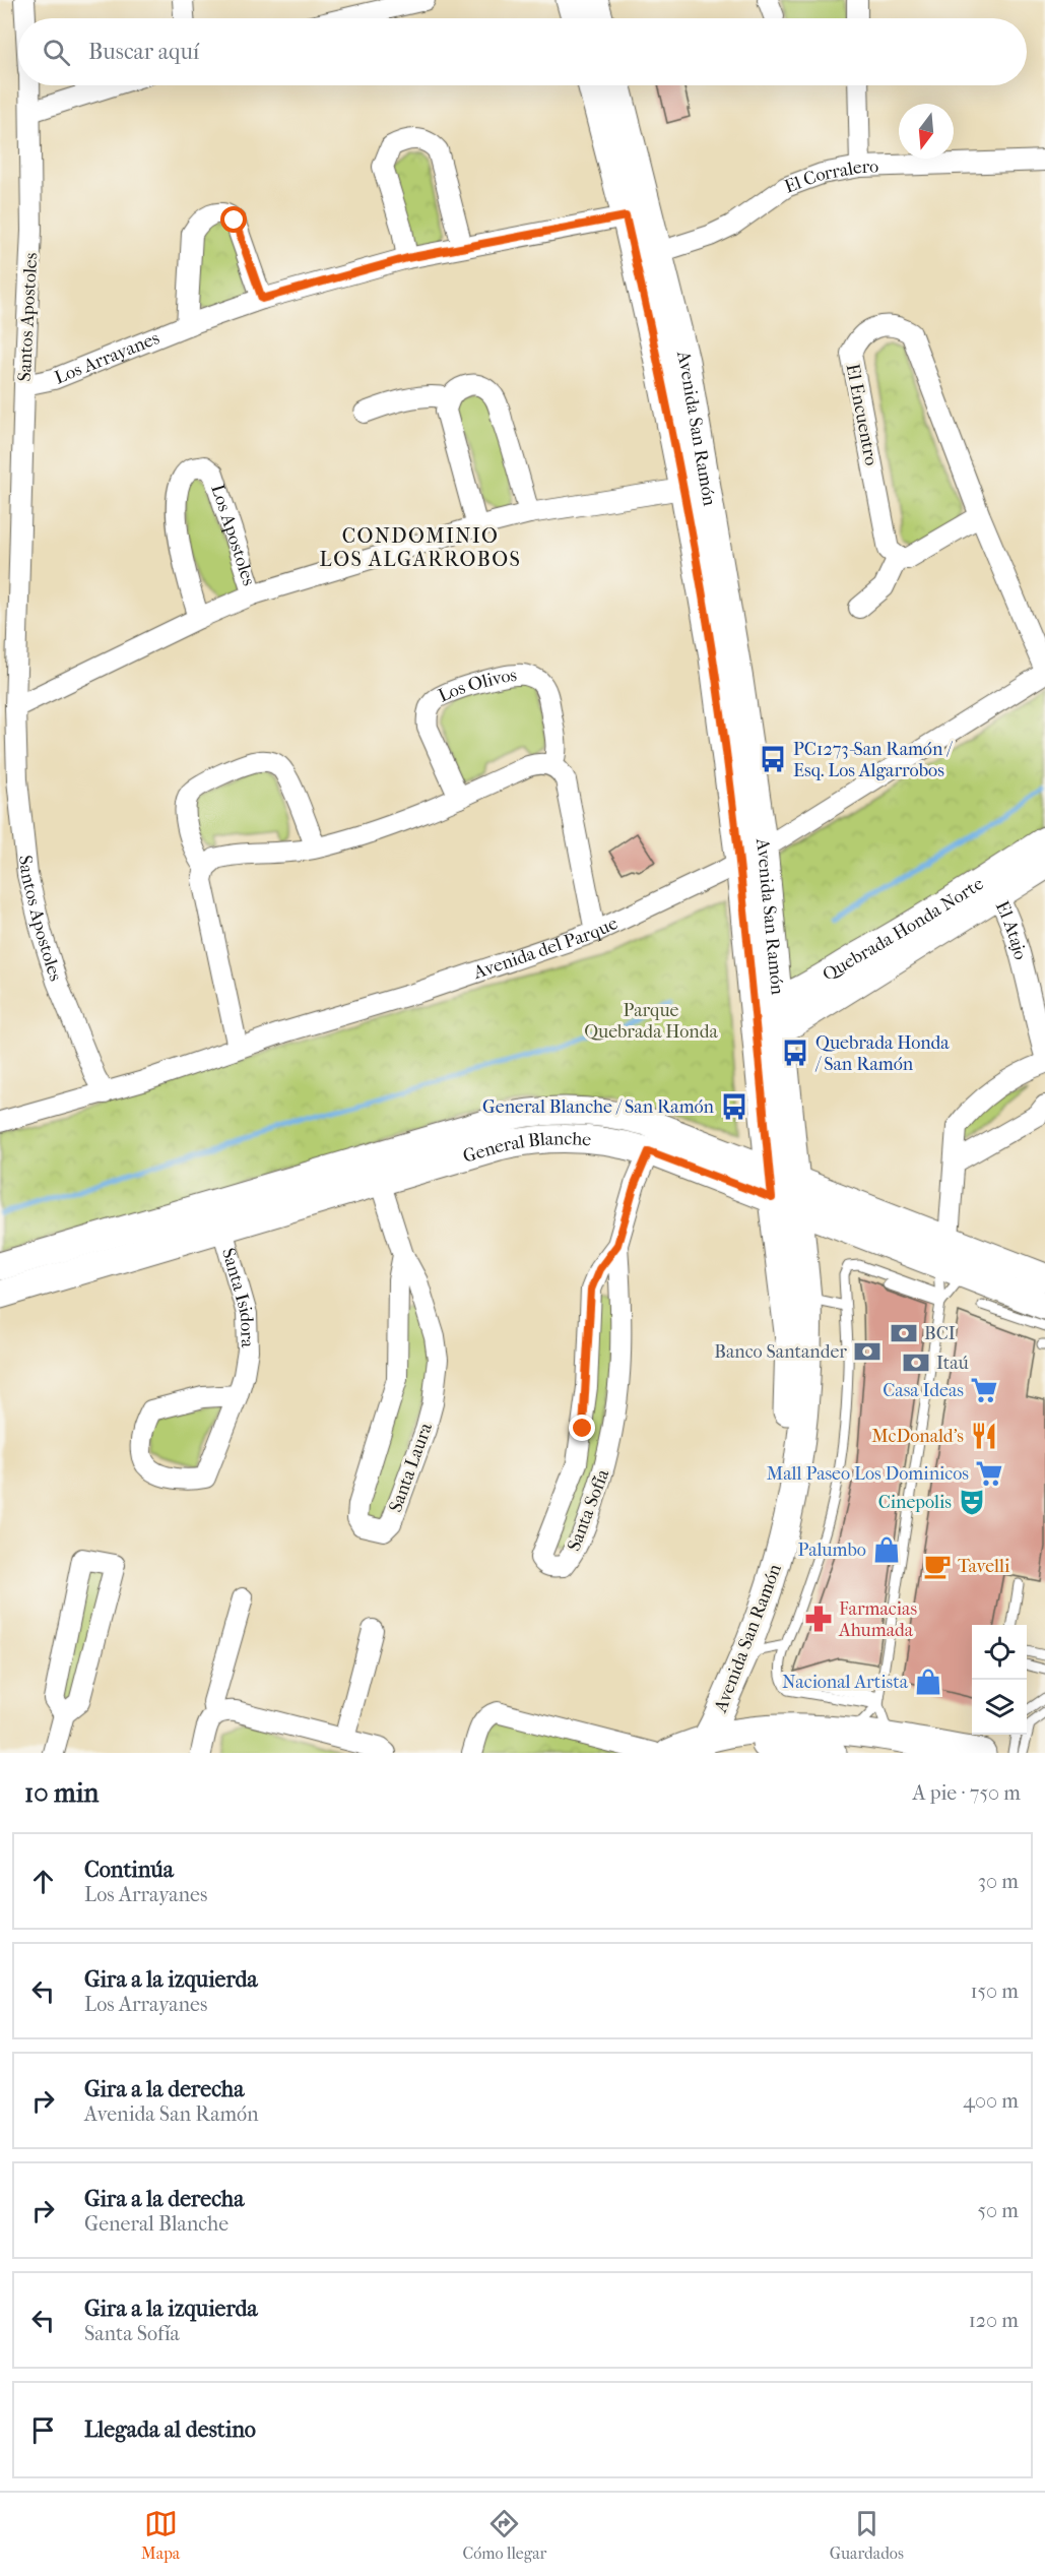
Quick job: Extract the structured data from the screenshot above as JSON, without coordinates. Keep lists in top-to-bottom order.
{
  "streets": {
    "street": [
      "El Corralero",
      "Santos Apostoles",
      "Los Arrayanes",
      "El Encuentro",
      "Avenida San Ramón",
      "Los Apostoles",
      "Los Olivos",
      "Quebrada Honda Norte",
      "El Atajo",
      "Avenida del Parque",
      "General Blanche",
      "Santa Isidora",
      "Santa Laura",
      "Santa Sofía"
    ]
  },
  "crossings": [
    ["El Corralero", "Avenida San Ramón"],
    ["Santos Apostoles", "Los Arrayanes"],
    ["Santos Apostoles", "Los Apostoles"],
    ["Santos Apostoles", "Avenida del Parque"],
    ["Los Arrayanes", "Avenida San Ramón"],
    ["El Encuentro", "Avenida del Parque"],
    ["Avenida San Ramón", "Los Apostoles"],
    ["Avenida San Ramón", "Quebrada Honda Norte"],
    ["Avenida San Ramón", "Avenida del Parque"],
    ["Avenida San Ramón", "General Blanche"],
    ["Quebrada Honda Norte", "El Atajo"],
    ["General Blanche", "Santa Isidora"],
    ["General Blanche", "Santa Laura"],
    ["General Blanche", "Santa Sofía"]
  ],
  "districts": ["CONDOMINIO LOS ALGARROBOS"],
  "parks": ["Parque Quebrada Honda"],
  "places": {
    "bus stop": ["PC1273-San Ramón / Esq. Los Algarrobos", "Quebrada Honda / San Ramón", "General Blanche / San Ramón"],
    "bank": ["BCI", "Banco Santander", "Itaú"],
    "supermarket": ["Casa Ideas", "Mall Paseo Los Dominicos"],
    "restaurant": ["McDonald's"],
    "theatre": ["Cinepolis"],
    "shop": ["Palumbo", "Nacional Artista"],
    "cafe": ["Tavelli"],
    "pharmacy": ["Farmacias Ahumada"]
  },
  "north": "bottom",
  "page": {
    "search": "Buscar aquí",
    "heading": ["10 min", "A pie · 750 m"],
    "list": [
      ["Continúa", "Los Arrayanes", "30 m"],
      ["Gira a la izquierda", "Los Arrayanes", "150 m"],
      ["Gira a la derecha", "Avenida San Ramón", "400 m"],
      ["Gira a la derecha", "General Blanche", "50 m"],
      ["Gira a la izquierda", "Santa Sofía", "120 m"],
      "Llegada al destino"
    ],
    "nav": ["Mapa", "Cómo llegar", "Guardados"]
  }
}
